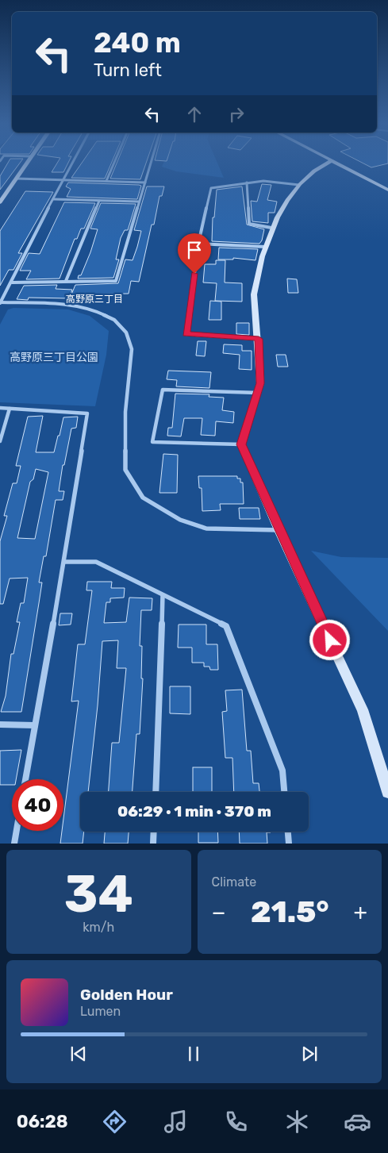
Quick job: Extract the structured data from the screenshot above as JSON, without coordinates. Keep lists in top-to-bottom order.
{
  "districts": ["高野原三丁目"],
  "parks": ["高野原三丁目公園"],
  "page": {
    "turn": ["240 m", "Turn left"],
    "limit": "40",
    "trip": "06:29 · 1 min · 370 m",
    "tile": [
      ["34", "km/h"],
      "Climate"
    ],
    "heat": ["−", "21.5°", "+"],
    "song": ["Golden Hour", "Lumen"],
    "tabs": "06:28"
  }
}
